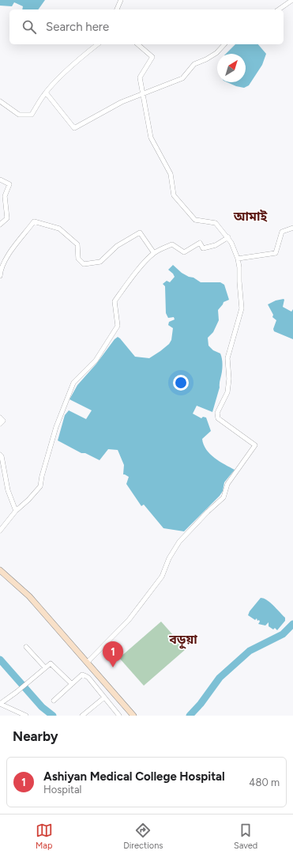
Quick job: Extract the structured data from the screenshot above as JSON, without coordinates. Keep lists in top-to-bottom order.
{
  "districts": ["আমাই", "বড়ুয়া"],
  "north": "top right",
  "page": {
    "search": "Search here",
    "pins": "1",
    "heading": "Nearby",
    "list": [
      {
        "mark": "1",
        "name": "Ashiyan Medical College Hospital",
        "note": "Hospital",
        "value": "480 m"
      }
    ],
    "nav": ["Map", "Directions", "Saved"]
  }
}
